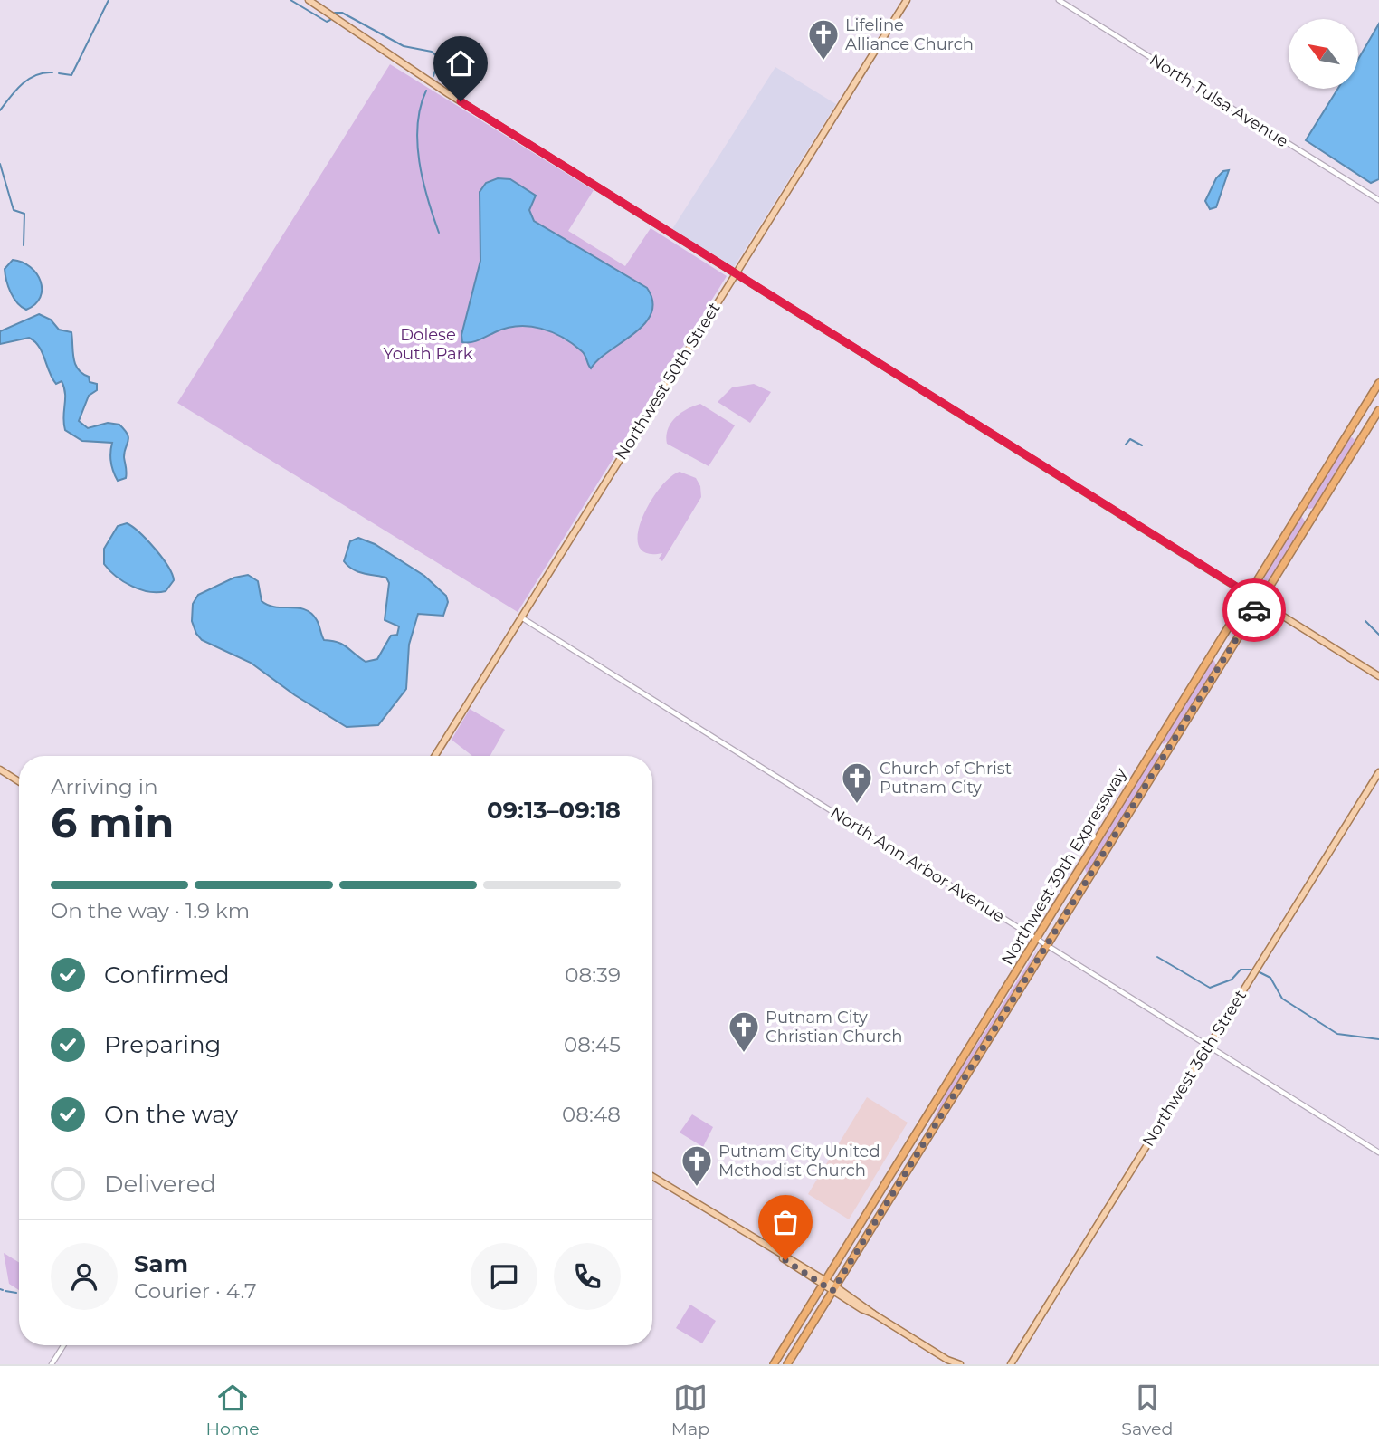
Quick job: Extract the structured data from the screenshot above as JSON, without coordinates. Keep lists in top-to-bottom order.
{
  "streets": {
    "highway": ["Northwest 39th Expressway"],
    "main road": ["Northwest 50th Street", "Northwest 36th Street"],
    "street": ["North Tulsa Avenue", "North Ann Arbor Avenue"]
  },
  "crossings": [
    ["Northwest 50th Street", "North Ann Arbor Avenue"],
    ["North Ann Arbor Avenue", "Northwest 39th Expressway"],
    ["North Ann Arbor Avenue", "Northwest 36th Street"]
  ],
  "parks": ["Dolese Youth Park"],
  "places": {
    "church": [
      "Lifeline Alliance Church",
      "Church of Christ Putnam City",
      "Putnam City Christian Church",
      "Putnam City United Methodist Church"
    ]
  },
  "north": "top left",
  "page": {
    "heading": ["6 min", "Arriving in", "09:13–09:18"],
    "panel": ["Sam", "Courier · 4.7"],
    "bar": "On the way · 1.9 km",
    "list": [
      ["Confirmed", "08:39"],
      ["Preparing", "08:45"],
      ["On the way", "08:48"],
      "Delivered"
    ],
    "tabs": ["Home", "Map", "Saved"]
  }
}
